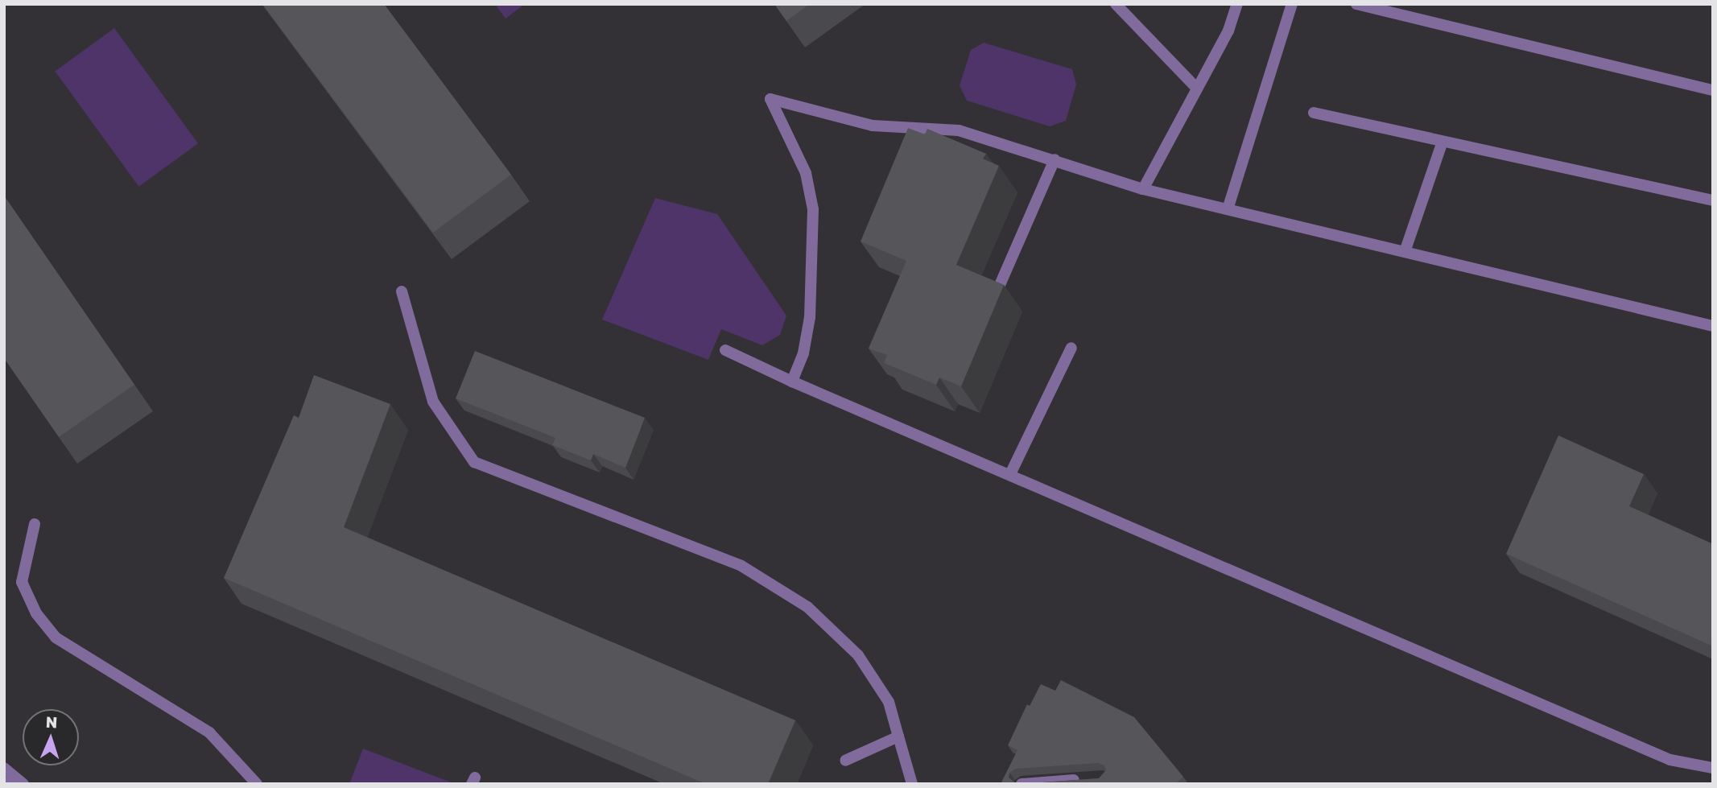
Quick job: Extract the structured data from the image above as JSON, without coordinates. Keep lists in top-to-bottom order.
{
  "north": "top"
}
